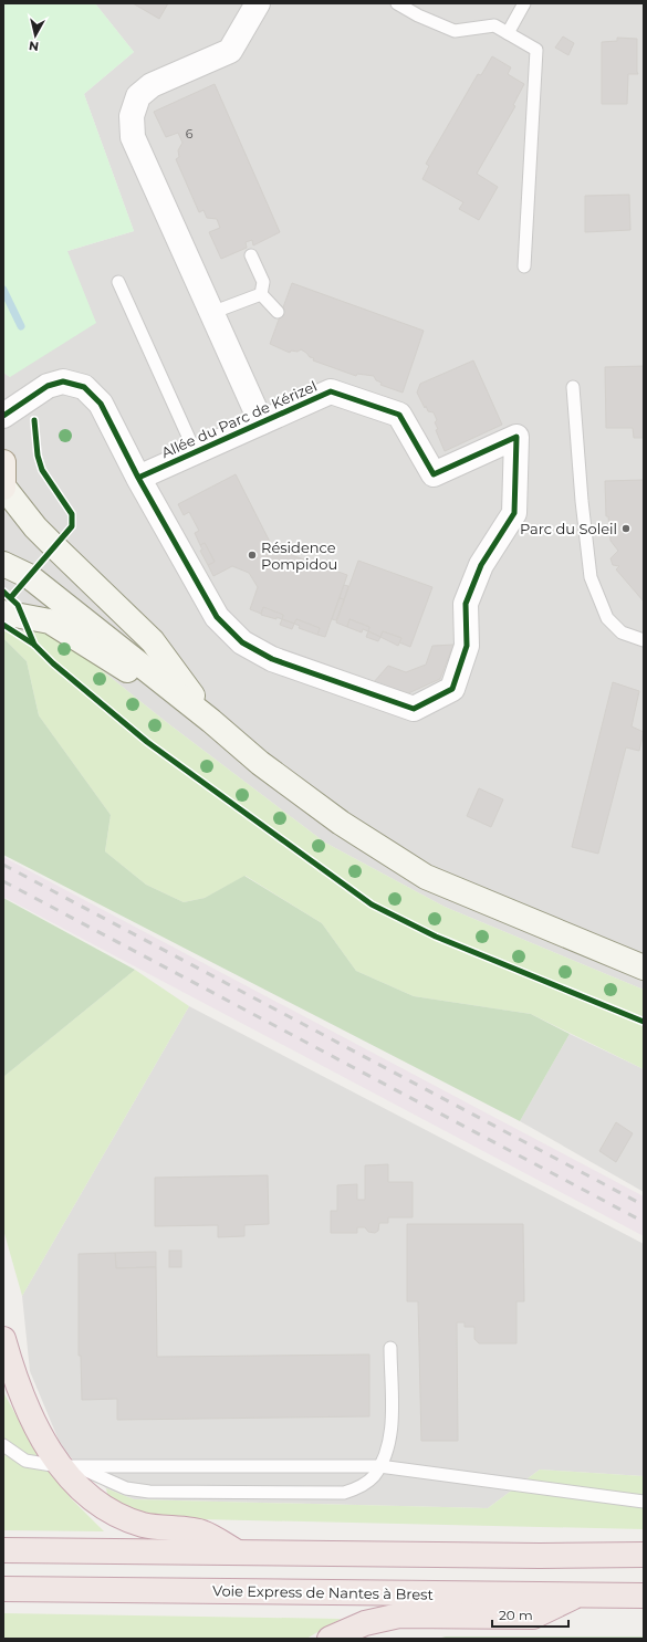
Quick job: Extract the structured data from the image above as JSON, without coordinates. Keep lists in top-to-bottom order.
{
  "streets": {
    "highway": ["Voie Express de Nantes à Brest"],
    "street": ["Allée du Parc de Kérizel"]
  },
  "places": ["Parc du Soleil", "Résidence Pompidou"],
  "house_numbers": ["6"],
  "scale_bar": "20 m",
  "north": "bottom"
}
